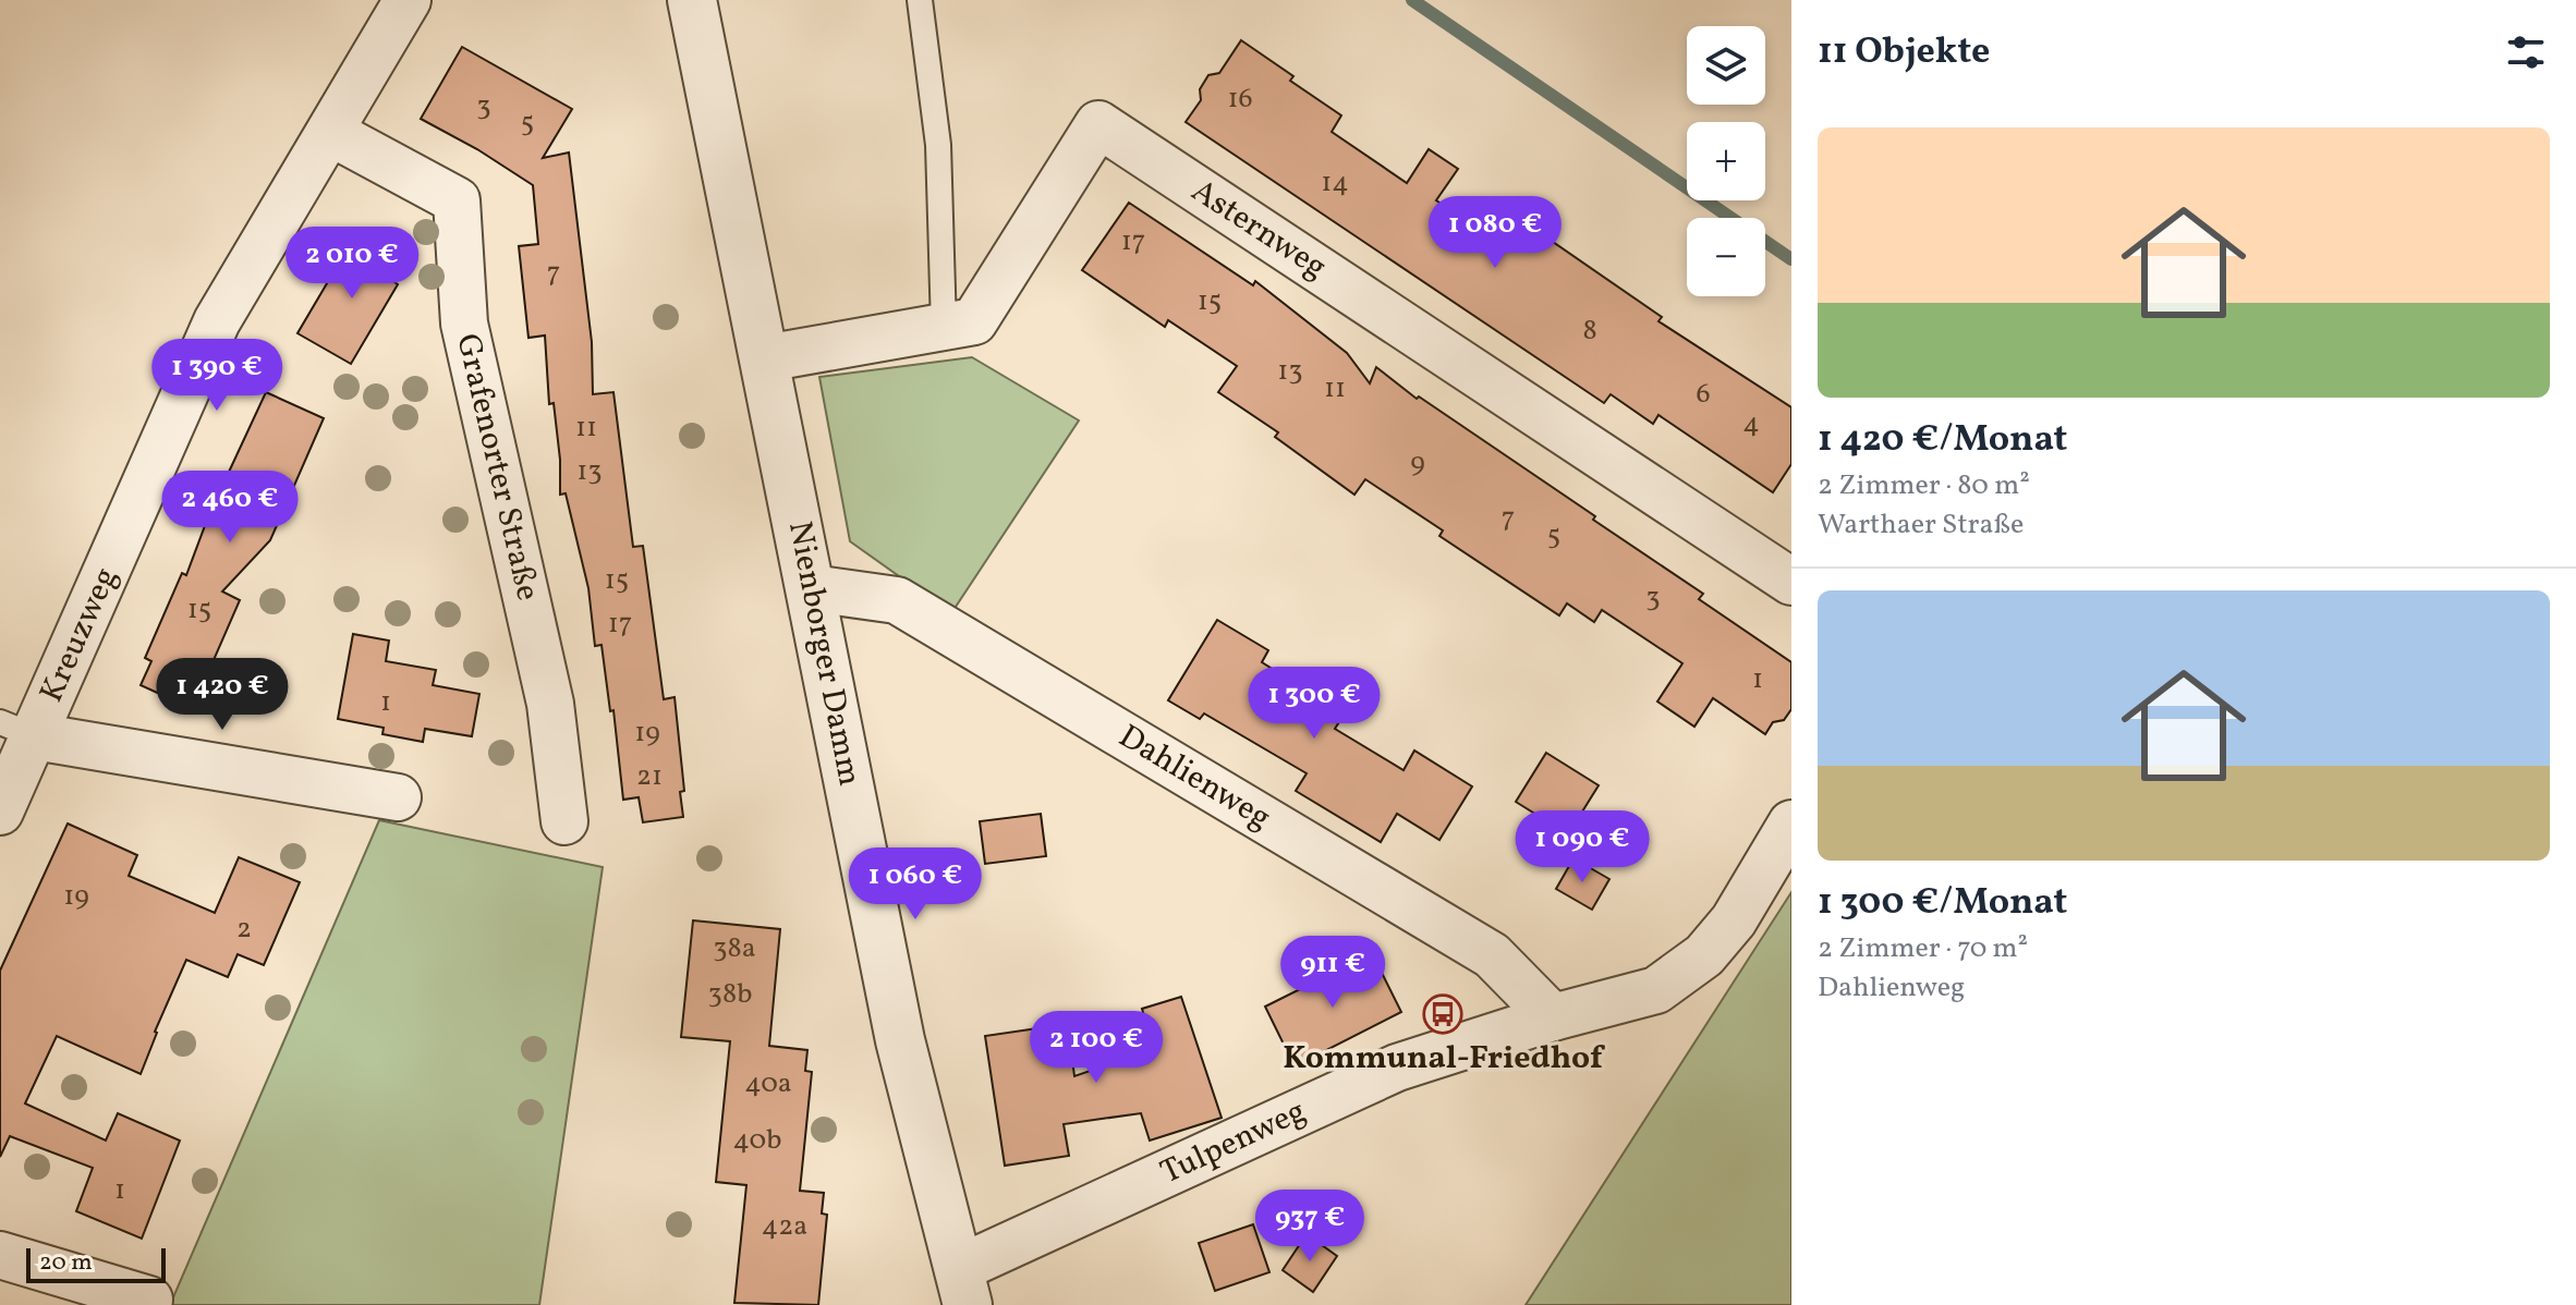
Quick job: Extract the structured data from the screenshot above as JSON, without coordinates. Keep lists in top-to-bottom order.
{
  "streets": {
    "street": [
      "Asternweg",
      "Grafenorter Straße",
      "Kreuzweg",
      "Nienborger Damm",
      "Dahlienweg",
      "Tulpenweg"
    ]
  },
  "crossings": [
    ["Asternweg", "Nienborger Damm"],
    ["Grafenorter Straße", "Kreuzweg"],
    ["Nienborger Damm", "Dahlienweg"],
    ["Nienborger Damm", "Tulpenweg"],
    ["Dahlienweg", "Tulpenweg"]
  ],
  "places": {
    "bus stop": ["Kommunal-Friedhof"]
  },
  "house_numbers": [
    "16",
    "3",
    "5",
    "14",
    "17",
    "7",
    "15",
    "8",
    "13",
    "11",
    "6",
    "4",
    "11",
    "9",
    "13",
    "7",
    "5",
    "15",
    "3",
    "15",
    "17",
    "1",
    "1",
    "19",
    "21",
    "19",
    "2",
    "38a",
    "38b",
    "40a",
    "40b",
    "1",
    "42a"
  ],
  "scale_bar": "20 m",
  "page": {
    "heading": "11 Objekte",
    "map_buttons": ["+", "−"],
    "list": [
      {
        "name": "1 420 €/Monat",
        "note": "2 Zimmer · 80 m² · Warthaer Straße"
      },
      {
        "name": "1 300 €/Monat",
        "note": "2 Zimmer · 70 m² · Dahlienweg"
      }
    ],
    "price": [
      "1 080 €",
      "2 010 €",
      "1 390 €",
      "2 460 €",
      "1 420 €",
      "1 300 €",
      "1 090 €",
      "1 060 €",
      "911 €",
      "2 100 €",
      "937 €"
    ],
    "scale": "20 m"
  }
}
